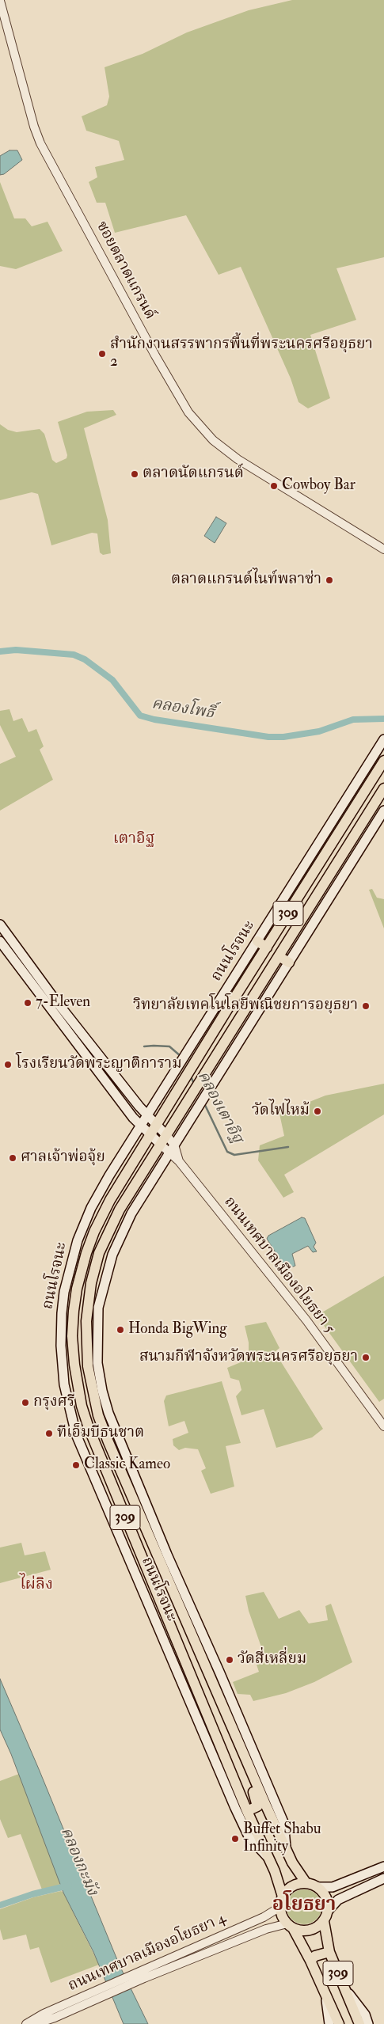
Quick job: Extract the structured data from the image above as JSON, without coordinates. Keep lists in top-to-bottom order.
{
  "streets": {
    "main road": ["309", "ถนนโรจนะ"],
    "street": ["ซอยตลาดแกรนด์", "ถนนเทศบาลเมืองอโยธยา 5", "ถนนเทศบาลเมืองอโยธยา 4"]
  },
  "crossings": [
    ["309", "ถนนโรจนะ"],
    ["309", "ถนนเทศบาลเมืองอโยธยา 4"],
    ["ถนนโรจนะ", "ถนนเทศบาลเมืองอโยธยา 5"],
    ["ถนนโรจนะ", "ถนนเทศบาลเมืองอโยธยา 4"]
  ],
  "districts": ["เตาอิฐ", "ไผ่ลิง", "อโยธยา"],
  "water": ["คลองโพธิ์", "คลองเตาอิฐ", "คลองกะมัง"],
  "places": [
    "สำนักงานสรรพากรพื้นที่พระนครศรีอยุธยา 2",
    "ตลาดนัดแกรนด์",
    "Cowboy Bar",
    "ตลาดแกรนด์ไนท์พลาซ่า",
    "7-Eleven",
    "วิทยาลัยเทคโนโลยีพณิชยการอยุธยา",
    "โรงเรียนวัดพระญาติการาม",
    "วัดไฟไหม้",
    "ศาลเจ้าพ่อจุ้ย",
    "Honda BigWing",
    "สนามกีฬาจังหวัดพระนครศรีอยุธยา",
    "กรุงศรี",
    "ทีเอ็มบีธนชาต",
    "Classic Kameo",
    "วัดสี่เหลี่ยม",
    "Buffet Shabu Infinity"
  ]
}
